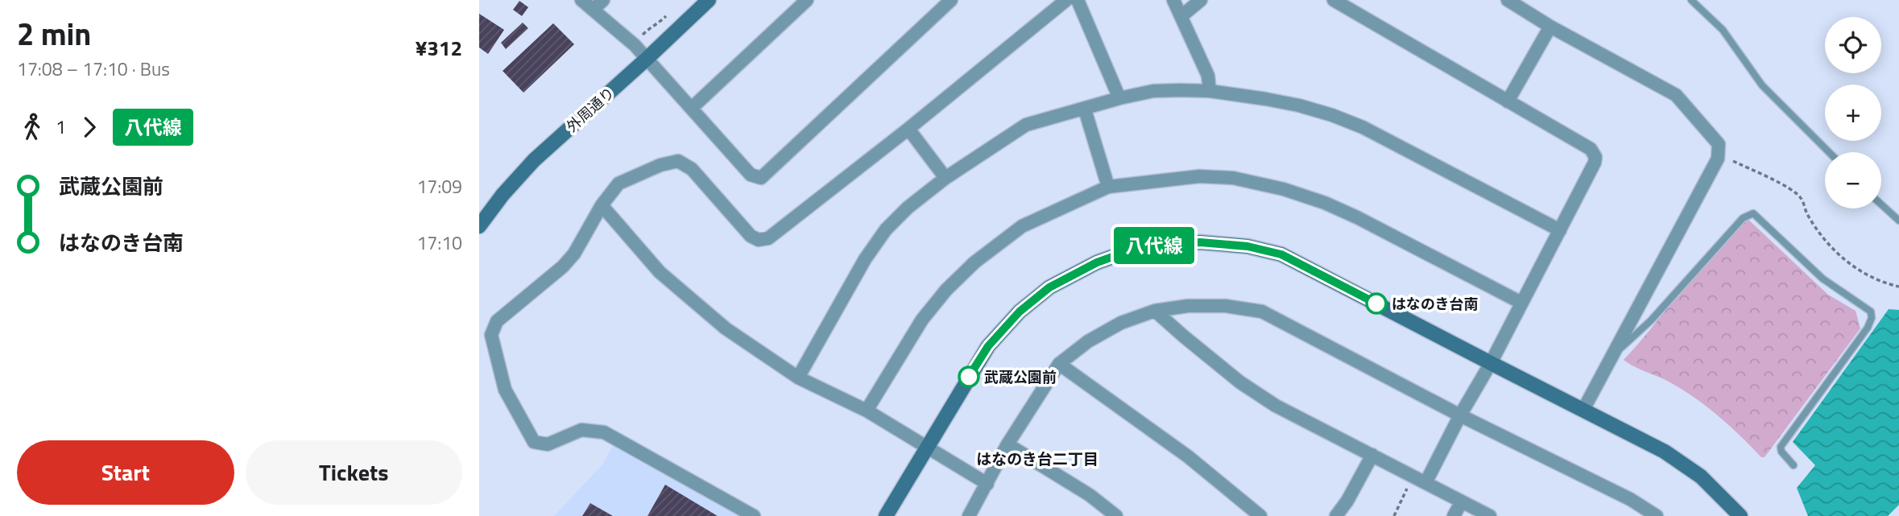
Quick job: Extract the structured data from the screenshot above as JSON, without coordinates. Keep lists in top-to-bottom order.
{
  "streets": {
    "street": ["外周通り"]
  },
  "districts": ["はなのき台二丁目"],
  "places": ["はなのき台南", "武蔵公園前"],
  "lines": ["bus line 八代線"],
  "page": {
    "heading": ["2 min", "17:08 – 17:10 · Bus", "¥312"],
    "on_map": "八代線",
    "map_buttons": ["+", "−"],
    "legs": ["1", "八代線"],
    "list": [
      {
        "name": "武蔵公園前",
        "value": "17:09"
      },
      {
        "name": "はなのき台南",
        "value": "17:10"
      }
    ],
    "buttons": ["Start", "Tickets"]
  }
}
